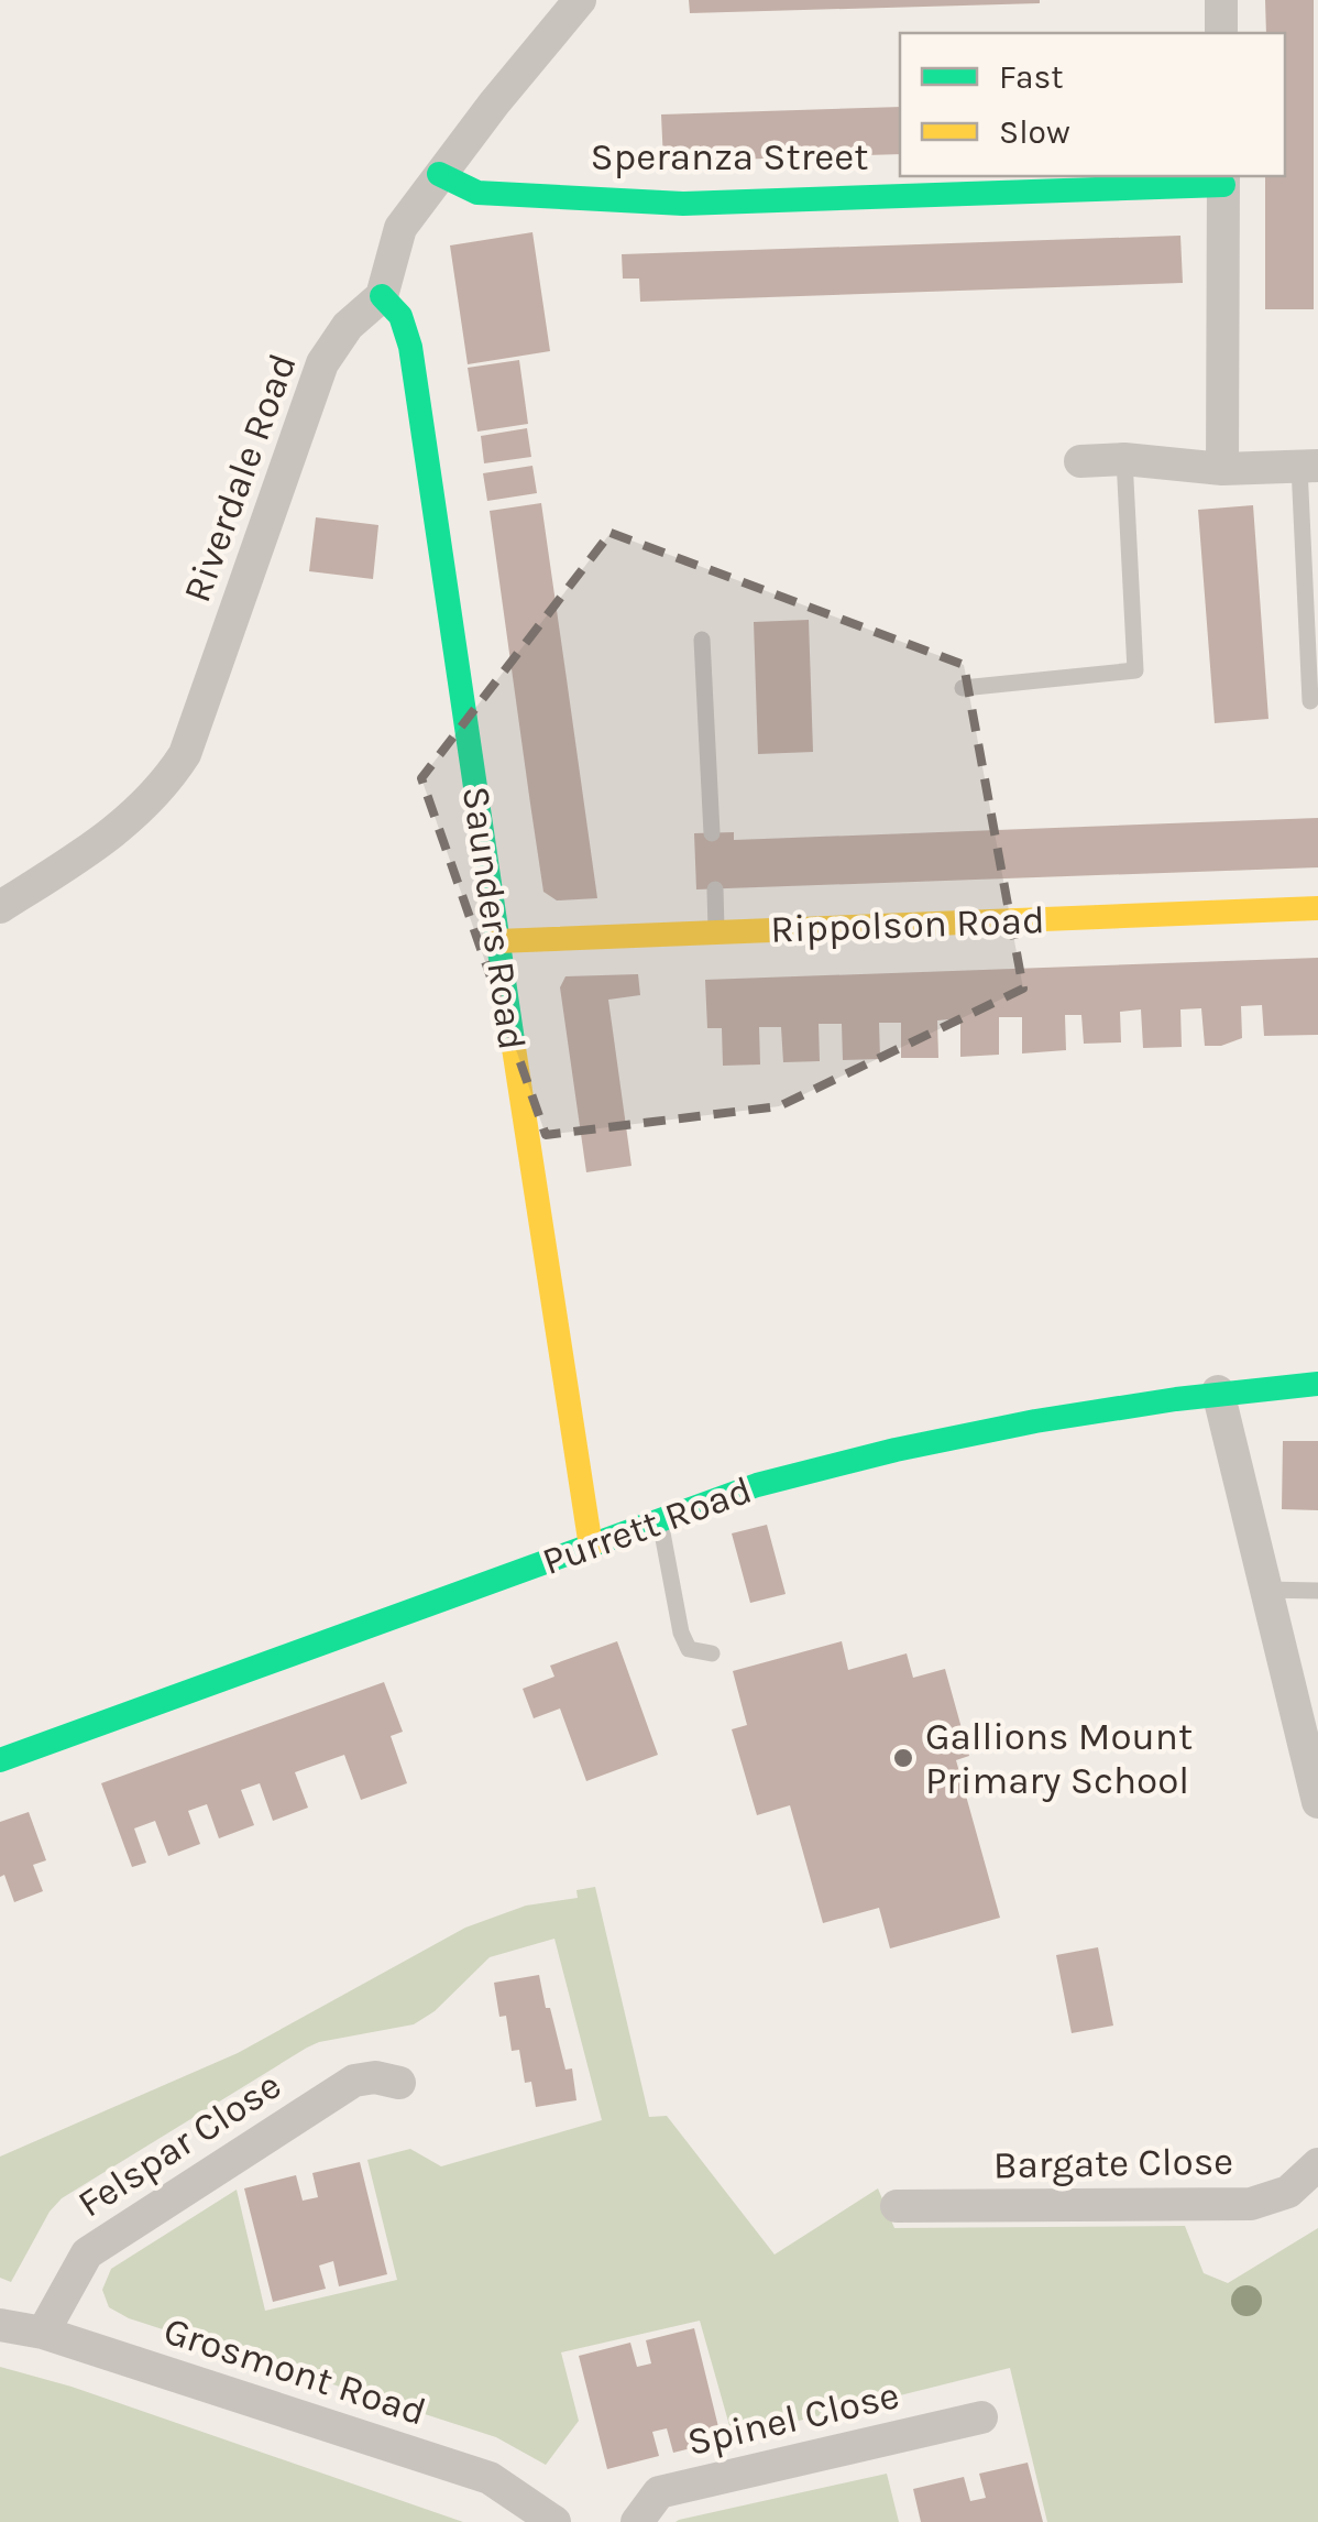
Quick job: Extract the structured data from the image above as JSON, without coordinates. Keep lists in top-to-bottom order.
{
  "streets": {
    "street": [
      "Speranza Street",
      "Riverdale Road",
      "Saunders Road",
      "Rippolson Road",
      "Purrett Road",
      "Felspar Close",
      "Bargate Close",
      "Grosmont Road",
      "Spinel Close"
    ]
  },
  "crossings": [
    ["Riverdale Road", "Saunders Road"],
    ["Saunders Road", "Rippolson Road"],
    ["Saunders Road", "Purrett Road"],
    ["Felspar Close", "Grosmont Road"]
  ],
  "places": ["Gallions Mount Primary School"],
  "legend": ["Fast", "Slow"]
}
